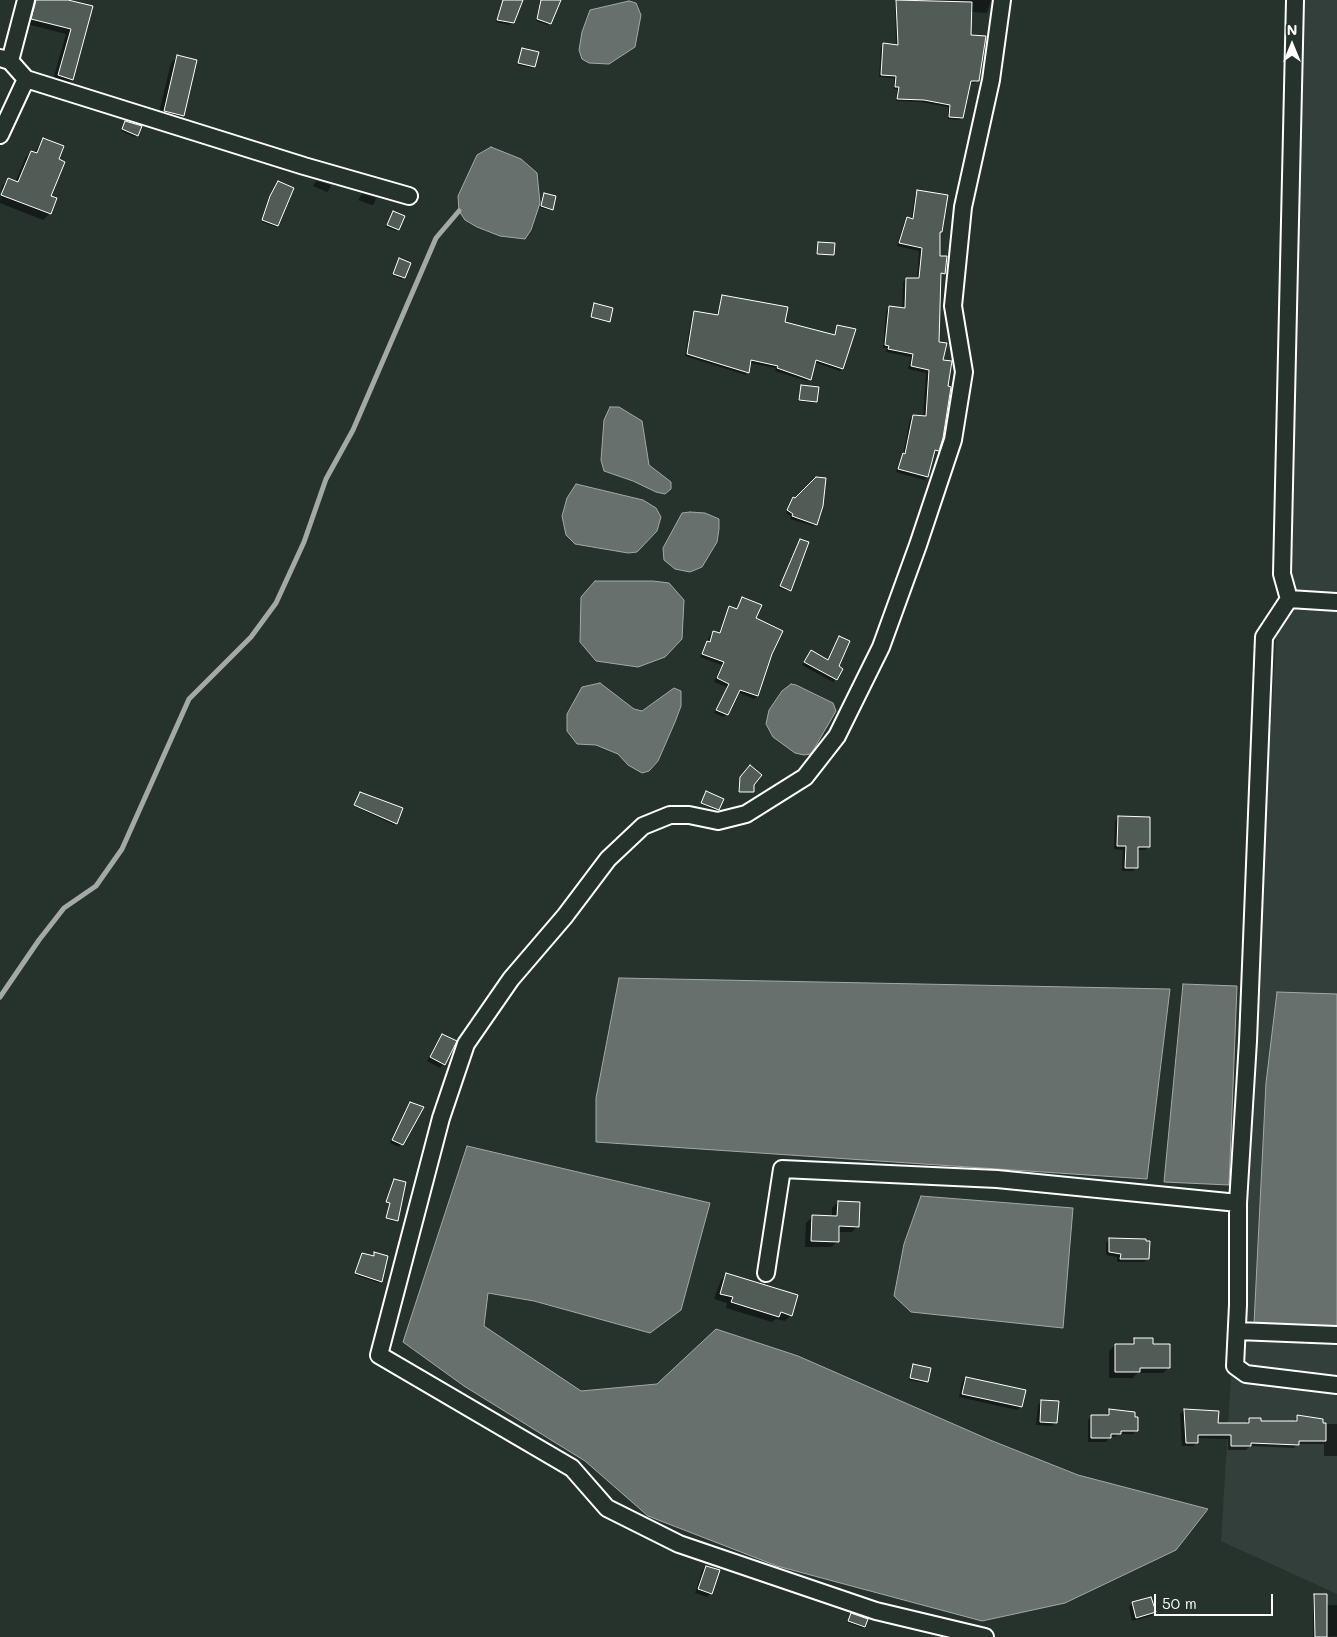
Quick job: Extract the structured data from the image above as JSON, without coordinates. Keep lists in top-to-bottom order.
{
  "scale_bar": "50 m",
  "north": "top"
}
